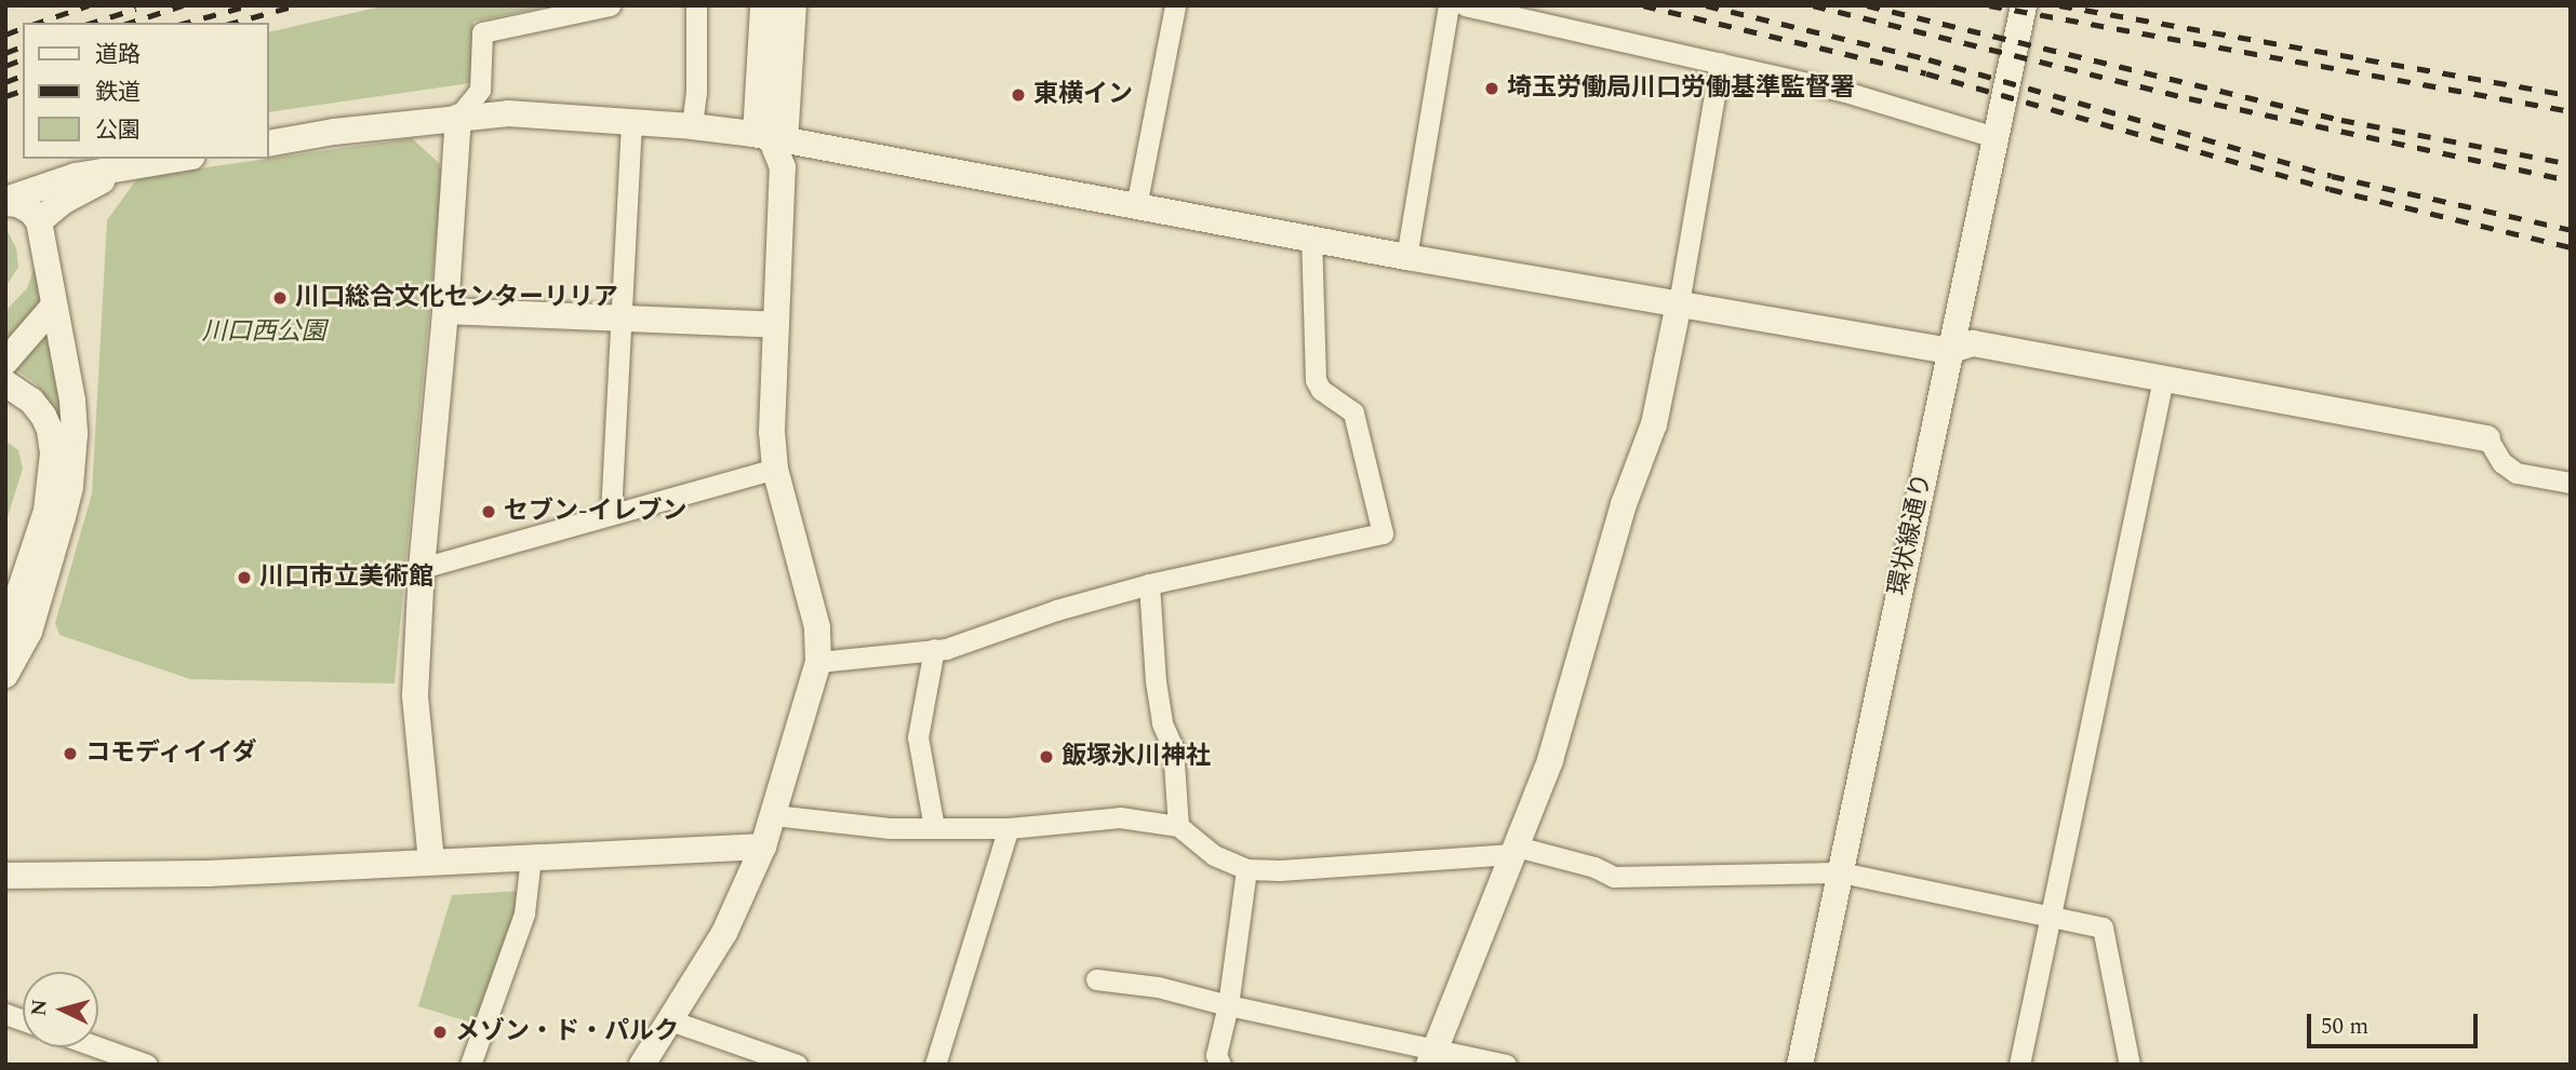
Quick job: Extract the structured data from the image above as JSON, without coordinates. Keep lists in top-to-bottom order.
{
  "streets": {
    "street": ["環状線通り"]
  },
  "parks": ["川口西公園"],
  "places": [
    "埼玉労働局川口労働基準監督署",
    "東横イン",
    "川口総合文化センターリリア",
    "セブン-イレブン",
    "川口市立美術館",
    "コモディイイダ",
    "飯塚氷川神社",
    "メゾン・ド・パルク"
  ],
  "legend": ["道路", "鉄道", "公園"],
  "scale_bar": "50 m",
  "north": "left"
}
